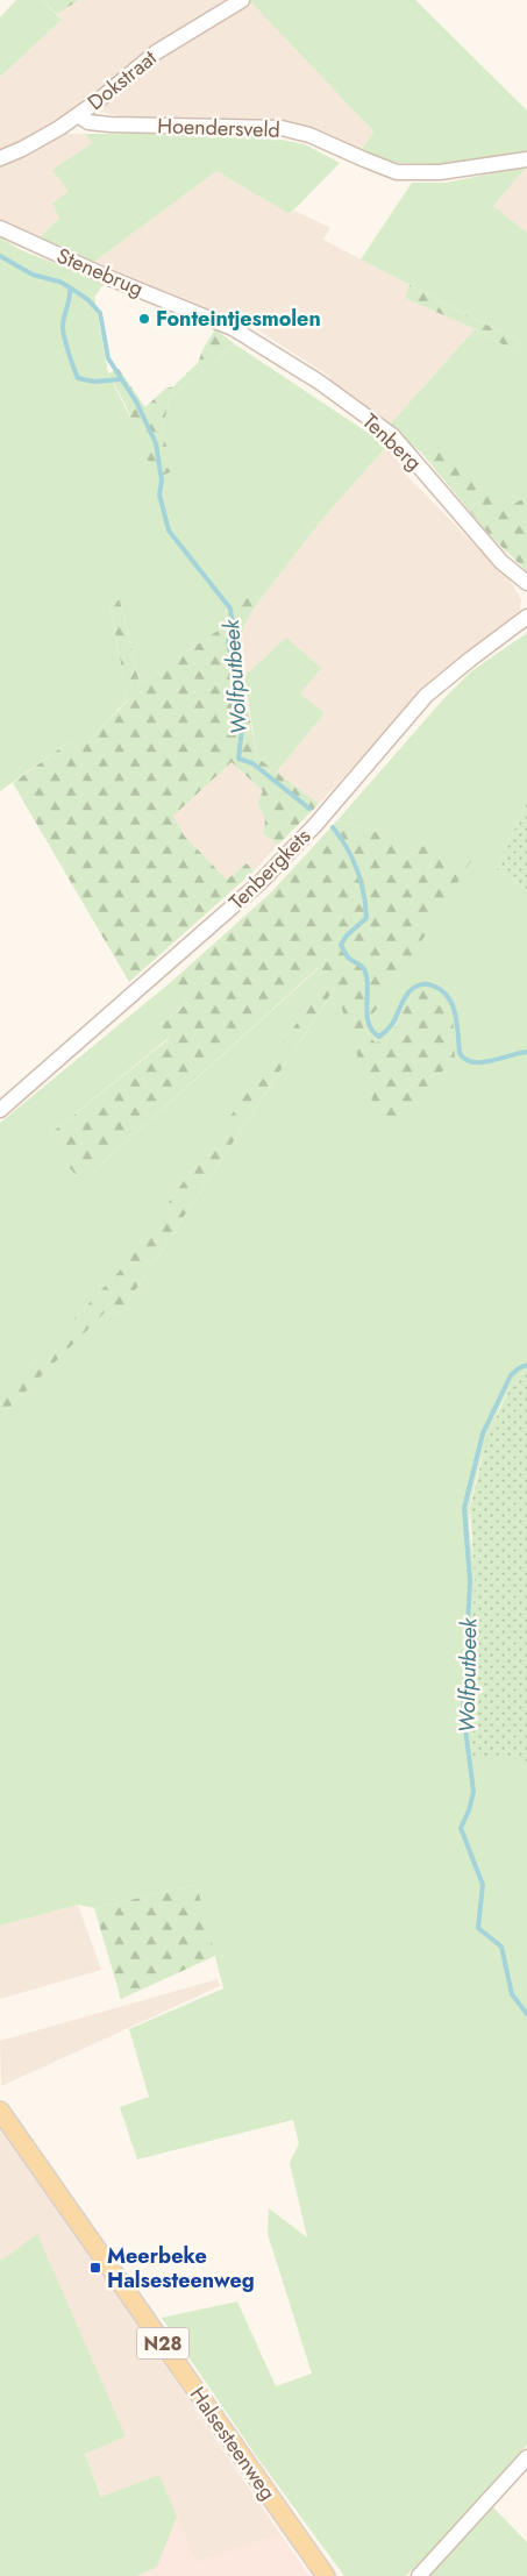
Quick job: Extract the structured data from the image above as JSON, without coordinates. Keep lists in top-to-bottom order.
{
  "streets": {
    "main road": ["N28", "Halsesteenweg"],
    "street": [
      "Dokstraat",
      "Hoendersveld",
      "Stenebrug",
      "Tenberg",
      "Tenbergkets"
    ]
  },
  "crossings": [
    ["Dokstraat", "Hoendersveld"],
    ["Stenebrug", "Tenberg"]
  ],
  "water": ["Wolfputbeek"],
  "places": {
    "other": ["Fonteintjesmolen"],
    "transit": ["Meerbeke Halsesteenweg"]
  }
}
